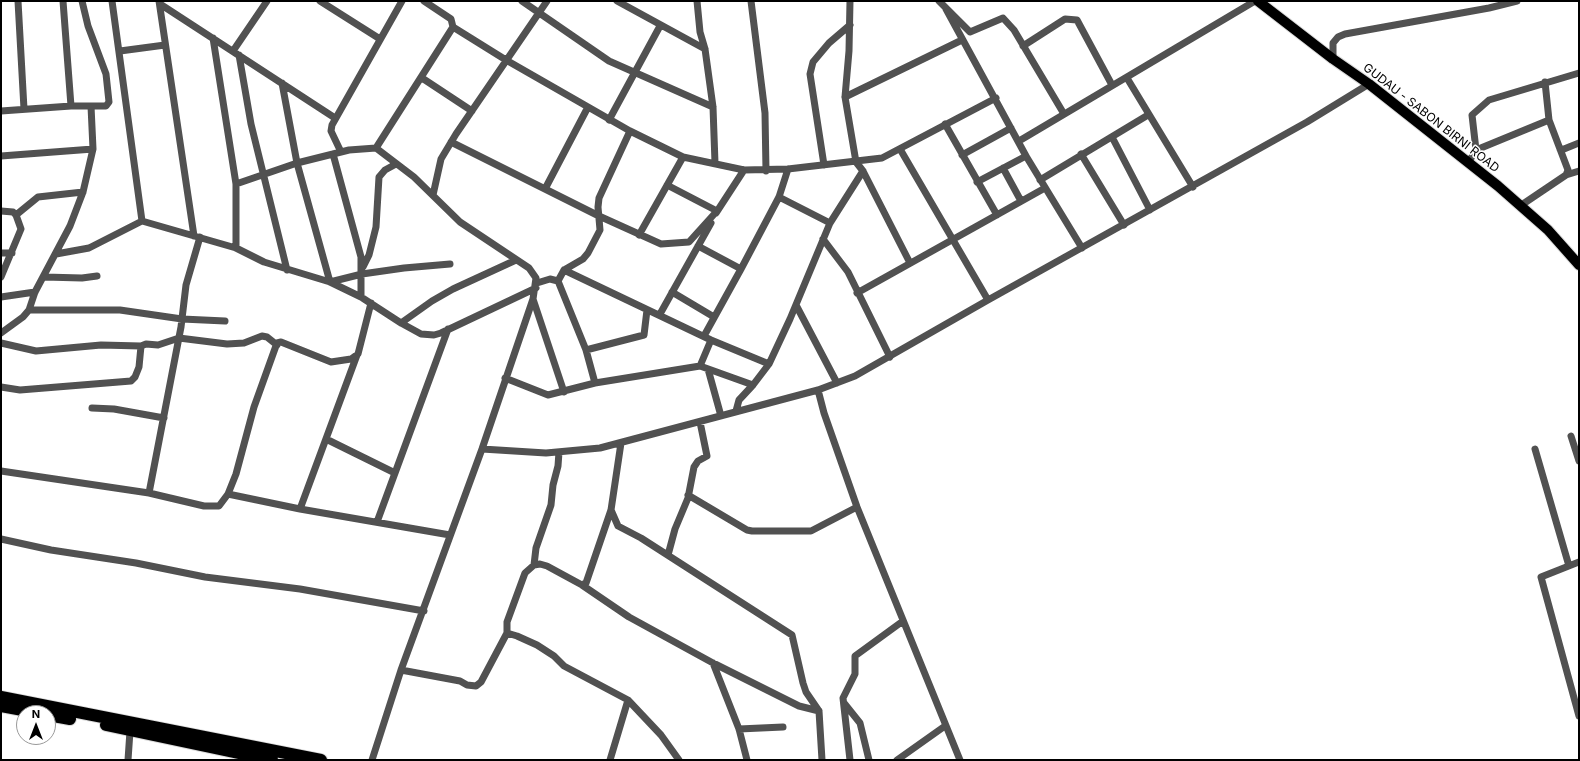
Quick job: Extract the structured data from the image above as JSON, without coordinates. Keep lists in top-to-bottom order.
{
  "streets": {
    "main road": ["GUDAU - SABON BIRNI ROAD"]
  },
  "north": "top"
}
